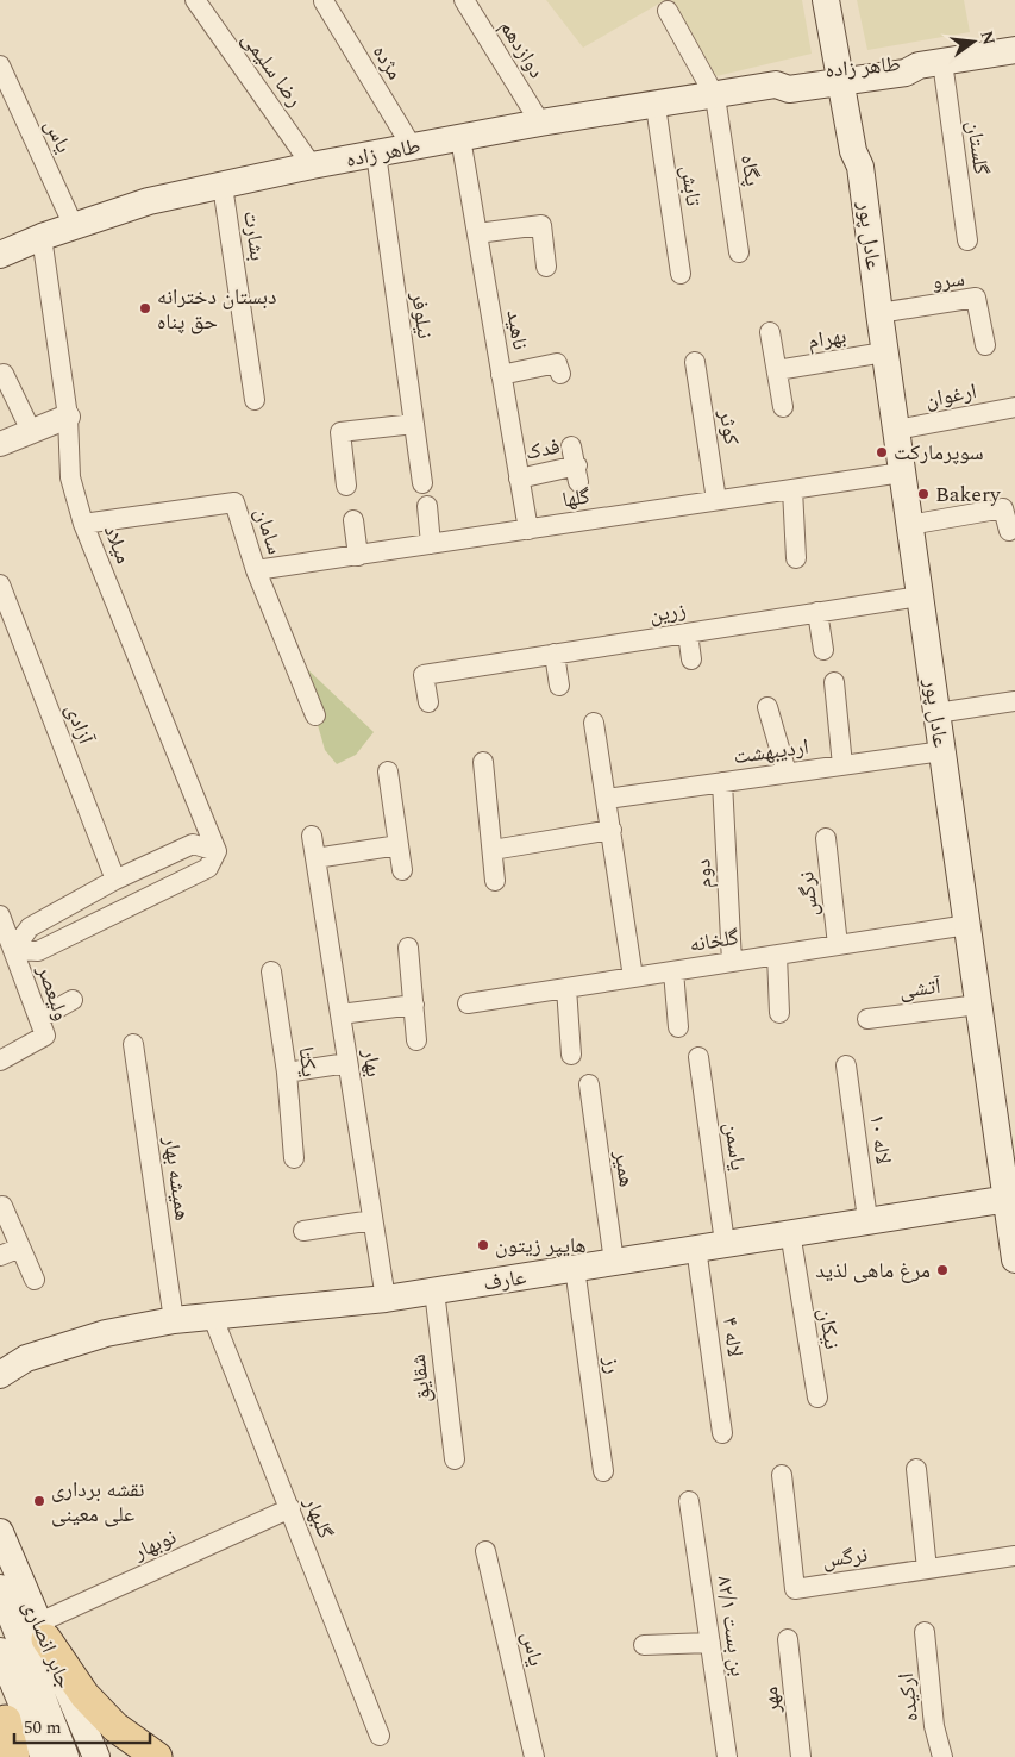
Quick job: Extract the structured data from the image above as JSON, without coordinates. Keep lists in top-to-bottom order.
{
  "streets": {
    "main road": [
      "طاهر زاده",
      "عادل پور",
      "عارف",
      "جابر انصاری"
    ],
    "street": [
      "دوازدهم",
      "مژده",
      "رضا سلیمی",
      "یاس",
      "گلستان",
      "پگاه",
      "تابش",
      "بشارت",
      "سرو",
      "نیلوفر",
      "ناهید",
      "بهرام",
      "ارغوان",
      "کوثر",
      "فدک",
      "گلها",
      "سامان",
      "میلاد",
      "زرین",
      "آزادی",
      "اردیبهشت",
      "دوم",
      "نرگس",
      "گلخانه",
      "آتشی",
      "ولیعصر",
      "یکتا",
      "بهار",
      "لاله ۱۰",
      "یاسمن",
      "همیر",
      "همیشه بهار",
      "نیکان",
      "لاله ۴",
      "رز",
      "شقایق",
      "گلبهار",
      "نوبهار",
      "بن بست ۸۲/۱",
      "ارکیده",
      "مهر"
    ]
  },
  "crossings": [
    ["دوازدهم", "طاهر زاده"],
    ["مژده", "طاهر زاده"],
    ["طاهر زاده", "رضا سلیمی"],
    ["طاهر زاده", "یاس"],
    ["طاهر زاده", "گلستان"],
    ["طاهر زاده", "پگاه"],
    ["طاهر زاده", "تابش"],
    ["طاهر زاده", "بشارت"],
    ["طاهر زاده", "عادل پور"],
    ["طاهر زاده", "نیلوفر"],
    ["طاهر زاده", "ناهید"],
    ["طاهر زاده", "میلاد"],
    ["عادل پور", "سرو"],
    ["عادل پور", "بهرام"],
    ["عادل پور", "ارغوان"],
    ["عادل پور", "گلها"],
    ["عادل پور", "زرین"],
    ["عادل پور", "اردیبهشت"],
    ["عادل پور", "گلخانه"],
    ["عادل پور", "آتشی"],
    ["عادل پور", "عارف"],
    ["ناهید", "فدک"],
    ["ناهید", "گلها"],
    ["کوثر", "گلها"],
    ["گلها", "سامان"],
    ["سامان", "میلاد"],
    ["اردیبهشت", "دوم"],
    ["دوم", "گلخانه"],
    ["نرگس", "گلخانه"],
    ["بهار", "عارف"],
    ["لاله ۱۰", "عارف"],
    ["یاسمن", "عارف"],
    ["همیر", "عارف"],
    ["همیشه بهار", "عارف"],
    ["عارف", "نیکان"],
    ["عارف", "لاله ۴"],
    ["عارف", "رز"],
    ["عارف", "شقایق"],
    ["عارف", "گلبهار"],
    ["گلبهار", "نوبهار"],
    ["نوبهار", "جابر انصاری"]
  ],
  "places": [
    "دبستان دخترانه حق پناه",
    "سوپرمارکت",
    "Bakery",
    "هایپر زیتون",
    "مرغ ماهی لذید",
    "نقشه برداری علی معینی"
  ],
  "scale_bar": "50 m",
  "north": "right"
}
